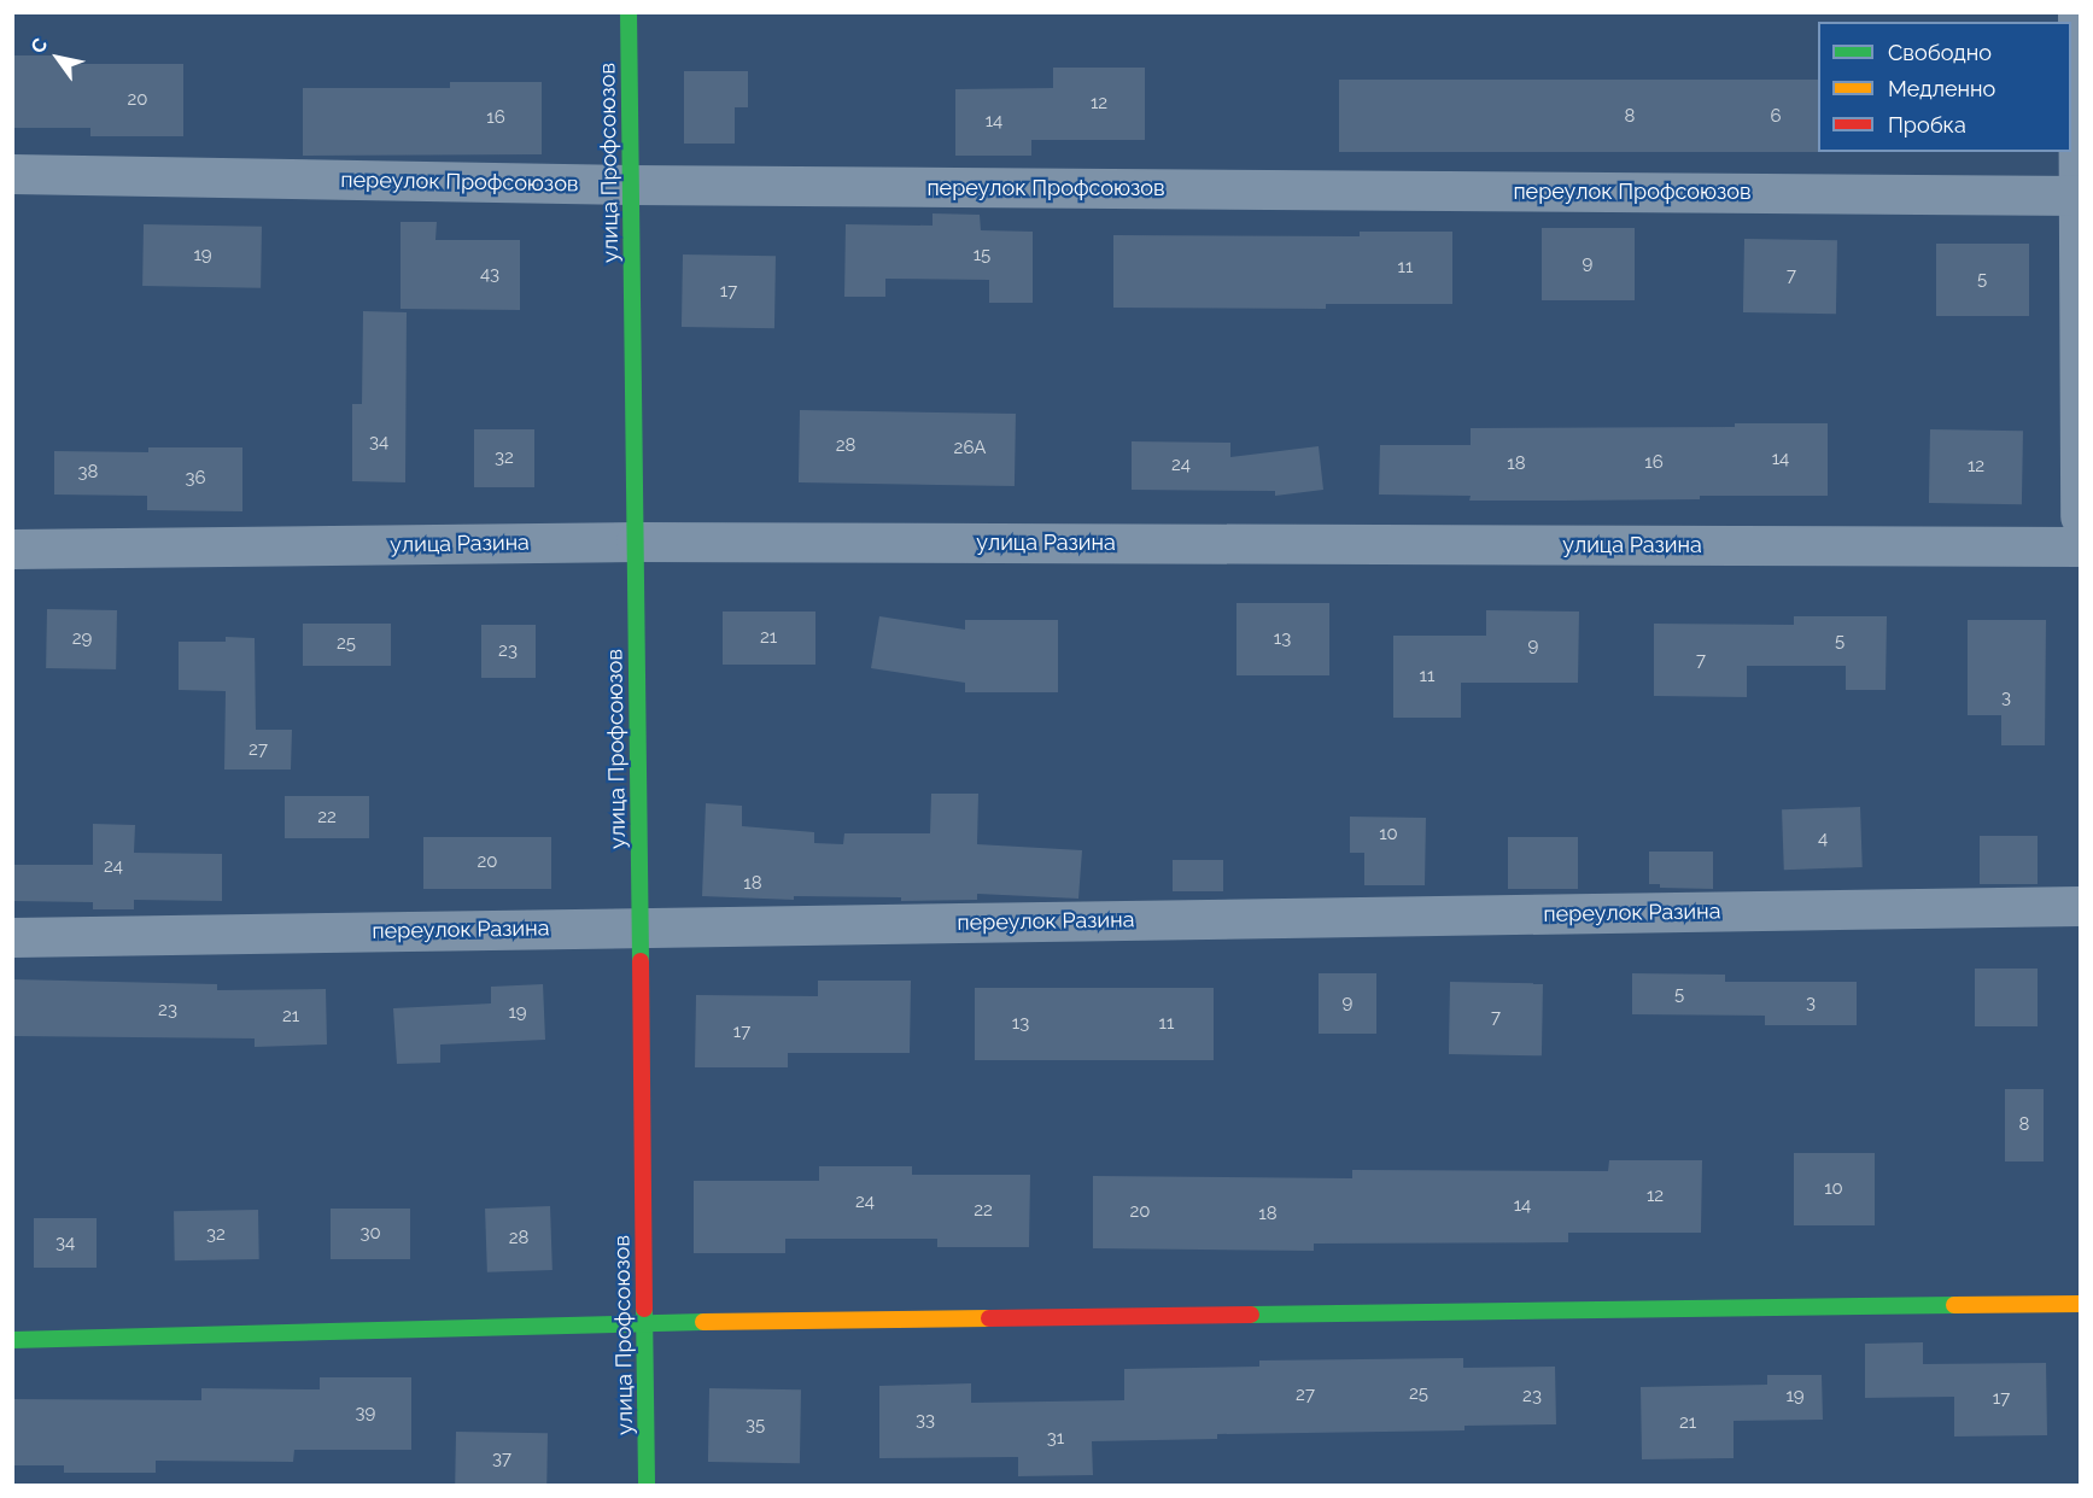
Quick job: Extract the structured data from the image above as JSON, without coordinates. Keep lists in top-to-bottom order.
{
  "streets": {
    "street": [
      "улица Профсоюзов",
      "переулок Профсоюзов",
      "улица Разина",
      "переулок Разина"
    ]
  },
  "crossings": [
    ["улица Профсоюзов", "переулок Профсоюзов"],
    ["улица Профсоюзов", "улица Разина"],
    ["улица Профсоюзов", "переулок Разина"]
  ],
  "house_numbers": [
    "20",
    "12",
    "8",
    "6",
    "16",
    "14",
    "19",
    "15",
    "9",
    "11",
    "43",
    "7",
    "5",
    "17",
    "34",
    "28",
    "26А",
    "32",
    "14",
    "16",
    "18",
    "24",
    "12",
    "38",
    "36",
    "21",
    "29",
    "13",
    "5",
    "25",
    "9",
    "23",
    "7",
    "11",
    "3",
    "27",
    "22",
    "10",
    "4",
    "20",
    "24",
    "18",
    "5",
    "9",
    "3",
    "23",
    "19",
    "21",
    "7",
    "13",
    "11",
    "17",
    "8",
    "10",
    "12",
    "24",
    "14",
    "22",
    "20",
    "18",
    "30",
    "32",
    "28",
    "34",
    "25",
    "27",
    "23",
    "19",
    "17",
    "39",
    "33",
    "21",
    "35",
    "31",
    "37"
  ],
  "legend": ["Свободно", "Медленно", "Пробка"],
  "north": "top left"
}
